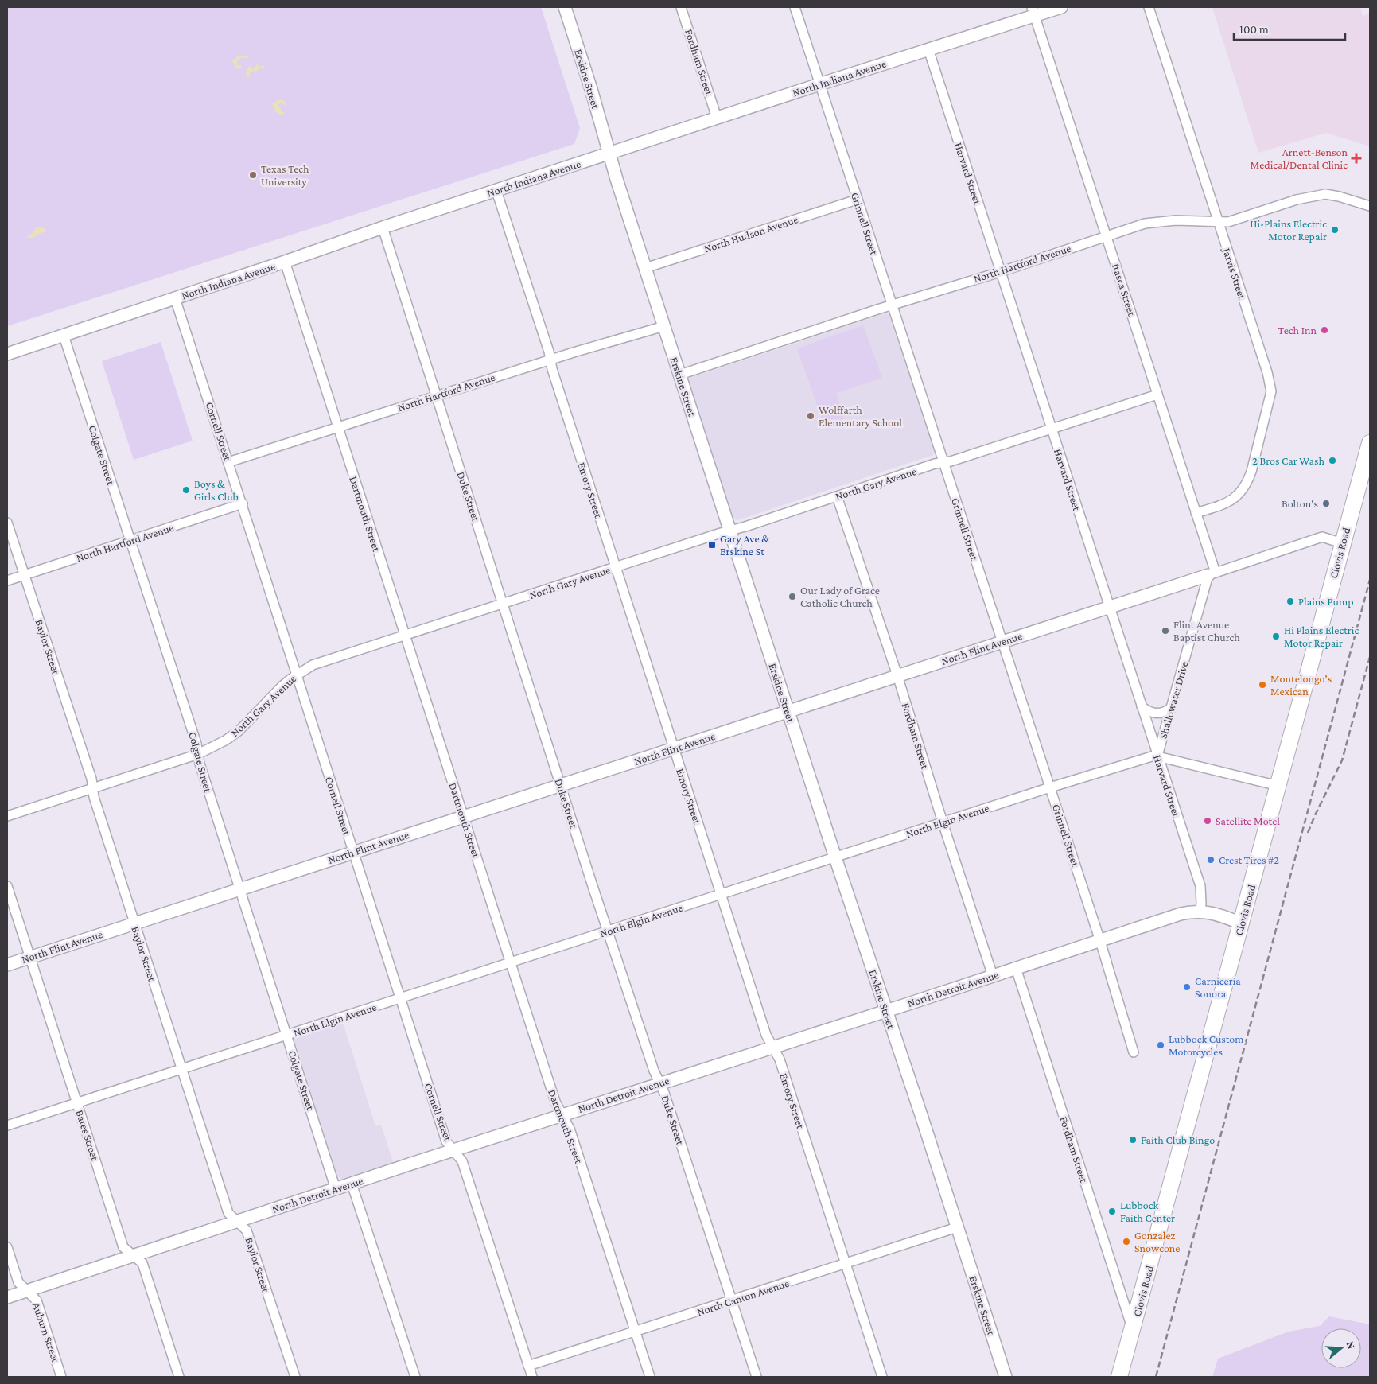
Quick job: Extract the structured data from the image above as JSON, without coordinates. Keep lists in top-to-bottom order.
{
  "streets": {
    "highway": ["Clovis Road"],
    "street": [
      "Fordham Street",
      "North Indiana Avenue",
      "Erskine Street",
      "Harvard Street",
      "Grinnell Street",
      "North Hudson Avenue",
      "North Hartford Avenue",
      "Jarvis Street",
      "Itasca Street",
      "Cornell Street",
      "Colgate Street",
      "North Gary Avenue",
      "Emory Street",
      "Duke Street",
      "Dartmouth Street",
      "Baylor Street",
      "North Flint Avenue",
      "Shallowater Drive",
      "North Elgin Avenue",
      "North Detroit Avenue",
      "Bates Street",
      "North Canton Avenue",
      "Auburn Street"
    ]
  },
  "crossings": [
    ["Fordham Street", "North Indiana Avenue"],
    ["Fordham Street", "North Gary Avenue"],
    ["Fordham Street", "Clovis Road"],
    ["Fordham Street", "North Flint Avenue"],
    ["Fordham Street", "North Elgin Avenue"],
    ["Fordham Street", "North Detroit Avenue"],
    ["North Indiana Avenue", "Erskine Street"],
    ["North Indiana Avenue", "Harvard Street"],
    ["North Indiana Avenue", "Grinnell Street"],
    ["North Indiana Avenue", "Itasca Street"],
    ["North Indiana Avenue", "Cornell Street"],
    ["North Indiana Avenue", "Colgate Street"],
    ["North Indiana Avenue", "Emory Street"],
    ["North Indiana Avenue", "Duke Street"],
    ["North Indiana Avenue", "Dartmouth Street"],
    ["Erskine Street", "North Hudson Avenue"],
    ["Erskine Street", "North Hartford Avenue"],
    ["Erskine Street", "North Gary Avenue"],
    ["Erskine Street", "North Flint Avenue"],
    ["Erskine Street", "North Elgin Avenue"],
    ["Erskine Street", "North Detroit Avenue"],
    ["Erskine Street", "North Canton Avenue"],
    ["Harvard Street", "North Hartford Avenue"],
    ["Harvard Street", "North Gary Avenue"],
    ["Harvard Street", "North Flint Avenue"],
    ["Harvard Street", "Shallowater Drive"],
    ["Harvard Street", "North Elgin Avenue"],
    ["Harvard Street", "North Detroit Avenue"],
    ["Grinnell Street", "North Hudson Avenue"],
    ["Grinnell Street", "North Hartford Avenue"],
    ["Grinnell Street", "North Gary Avenue"],
    ["Grinnell Street", "North Flint Avenue"],
    ["Grinnell Street", "North Elgin Avenue"],
    ["Grinnell Street", "North Detroit Avenue"],
    ["North Hartford Avenue", "Jarvis Street"],
    ["North Hartford Avenue", "Itasca Street"],
    ["North Hartford Avenue", "Cornell Street"],
    ["North Hartford Avenue", "Colgate Street"],
    ["North Hartford Avenue", "Emory Street"],
    ["North Hartford Avenue", "Duke Street"],
    ["North Hartford Avenue", "Dartmouth Street"],
    ["North Hartford Avenue", "Baylor Street"],
    ["Jarvis Street", "Itasca Street"],
    ["Itasca Street", "North Gary Avenue"],
    ["Itasca Street", "North Flint Avenue"],
    ["Itasca Street", "Shallowater Drive"],
    ["Cornell Street", "North Gary Avenue"],
    ["Cornell Street", "North Flint Avenue"],
    ["Cornell Street", "North Elgin Avenue"],
    ["Cornell Street", "North Detroit Avenue"],
    ["Cornell Street", "North Canton Avenue"],
    ["Colgate Street", "North Gary Avenue"],
    ["Colgate Street", "North Flint Avenue"],
    ["Colgate Street", "North Elgin Avenue"],
    ["Colgate Street", "North Detroit Avenue"],
    ["North Gary Avenue", "Emory Street"],
    ["North Gary Avenue", "Duke Street"],
    ["North Gary Avenue", "Dartmouth Street"],
    ["North Gary Avenue", "Baylor Street"],
    ["Emory Street", "North Flint Avenue"],
    ["Emory Street", "North Elgin Avenue"],
    ["Emory Street", "North Detroit Avenue"],
    ["Emory Street", "North Canton Avenue"],
    ["Duke Street", "North Flint Avenue"],
    ["Duke Street", "North Elgin Avenue"],
    ["Duke Street", "North Detroit Avenue"],
    ["Duke Street", "North Canton Avenue"],
    ["Dartmouth Street", "North Flint Avenue"],
    ["Dartmouth Street", "North Elgin Avenue"],
    ["Dartmouth Street", "North Detroit Avenue"],
    ["Dartmouth Street", "North Canton Avenue"],
    ["Clovis Road", "North Flint Avenue"],
    ["Clovis Road", "North Elgin Avenue"],
    ["Clovis Road", "North Detroit Avenue"],
    ["Baylor Street", "North Flint Avenue"],
    ["Baylor Street", "North Elgin Avenue"],
    ["Baylor Street", "North Detroit Avenue"],
    ["North Flint Avenue", "Shallowater Drive"],
    ["North Flint Avenue", "Bates Street"],
    ["Shallowater Drive", "North Elgin Avenue"],
    ["North Elgin Avenue", "Bates Street"],
    ["North Detroit Avenue", "Bates Street"],
    ["North Detroit Avenue", "Auburn Street"]
  ],
  "places": {
    "health": ["Arnett-Benson Medical/Dental Clinic"],
    "other": [
      "Texas Tech University",
      "Hi-Plains Electric Motor Repair",
      "Tech Inn",
      "Wolffarth Elementary School",
      "2 Bros Car Wash",
      "Boys & Girls Club",
      "Bolton's",
      "Our Lady of Grace Catholic Church",
      "Plains Pump",
      "Flint Avenue Baptist Church",
      "Hi Plains Electric Motor Repair",
      "Montelongo's Mexican",
      "Satellite Motel",
      "Crest Tires #2",
      "Carniceria Sonora",
      "Lubbock Custom Motorcycles",
      "Faith Club Bingo",
      "Lubbock Faith Center",
      "Gonzalez Snowcone"
    ],
    "transit": ["Gary Ave & Erskine St"]
  },
  "scale_bar": "100 m",
  "north": "right"
}
